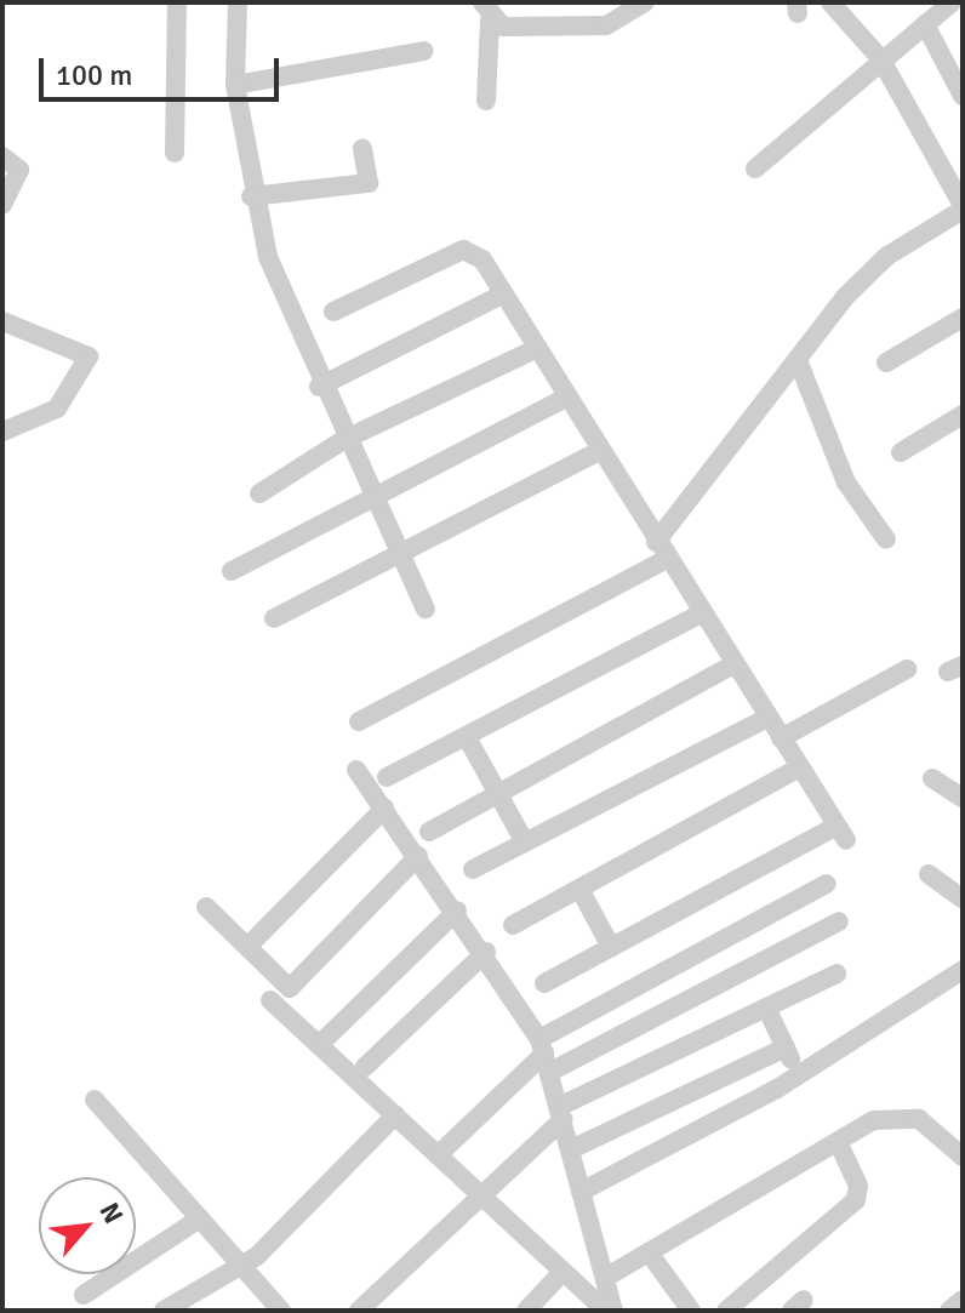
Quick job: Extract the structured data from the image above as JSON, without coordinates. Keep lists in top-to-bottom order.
{
  "scale_bar": "100 m",
  "north": "top right"
}
